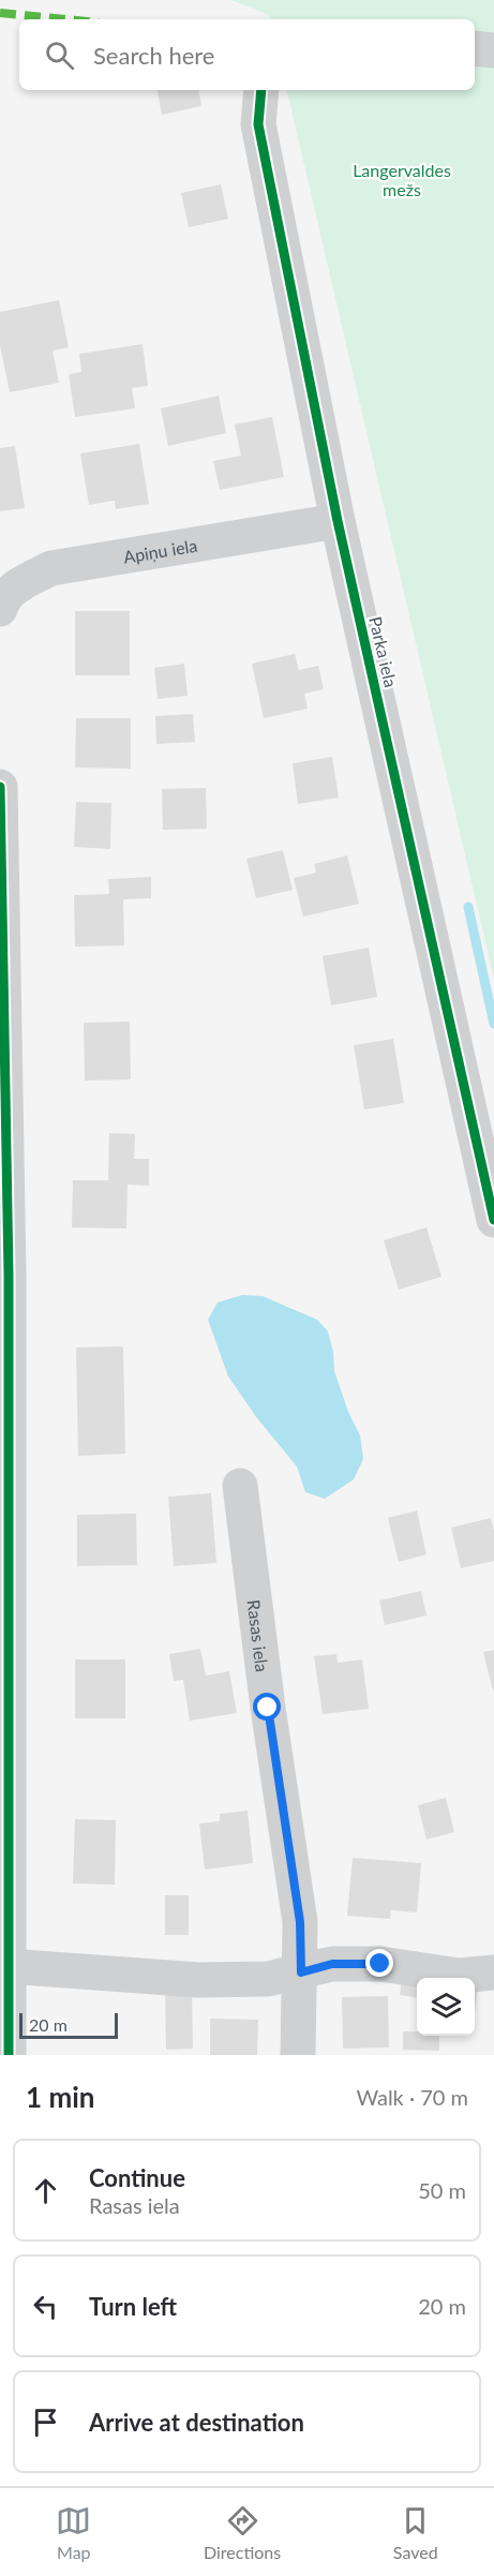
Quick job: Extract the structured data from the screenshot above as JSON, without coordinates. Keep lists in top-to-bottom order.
{
  "streets": {
    "street": ["Apiņu iela", "Parka iela", "Rasas iela"]
  },
  "crossings": [
    ["Apiņu iela", "Parka iela"]
  ],
  "parks": ["Langervaldes mežs"],
  "scale_bar": "20 m",
  "page": {
    "search": "Search here",
    "scale": "20 m",
    "heading": ["1 min", "Walk · 70 m"],
    "list": [
      ["Continue", "Rasas iela", "50 m"],
      ["Turn left", "20 m"],
      "Arrive at destination"
    ],
    "nav": ["Map", "Directions", "Saved"]
  }
}
